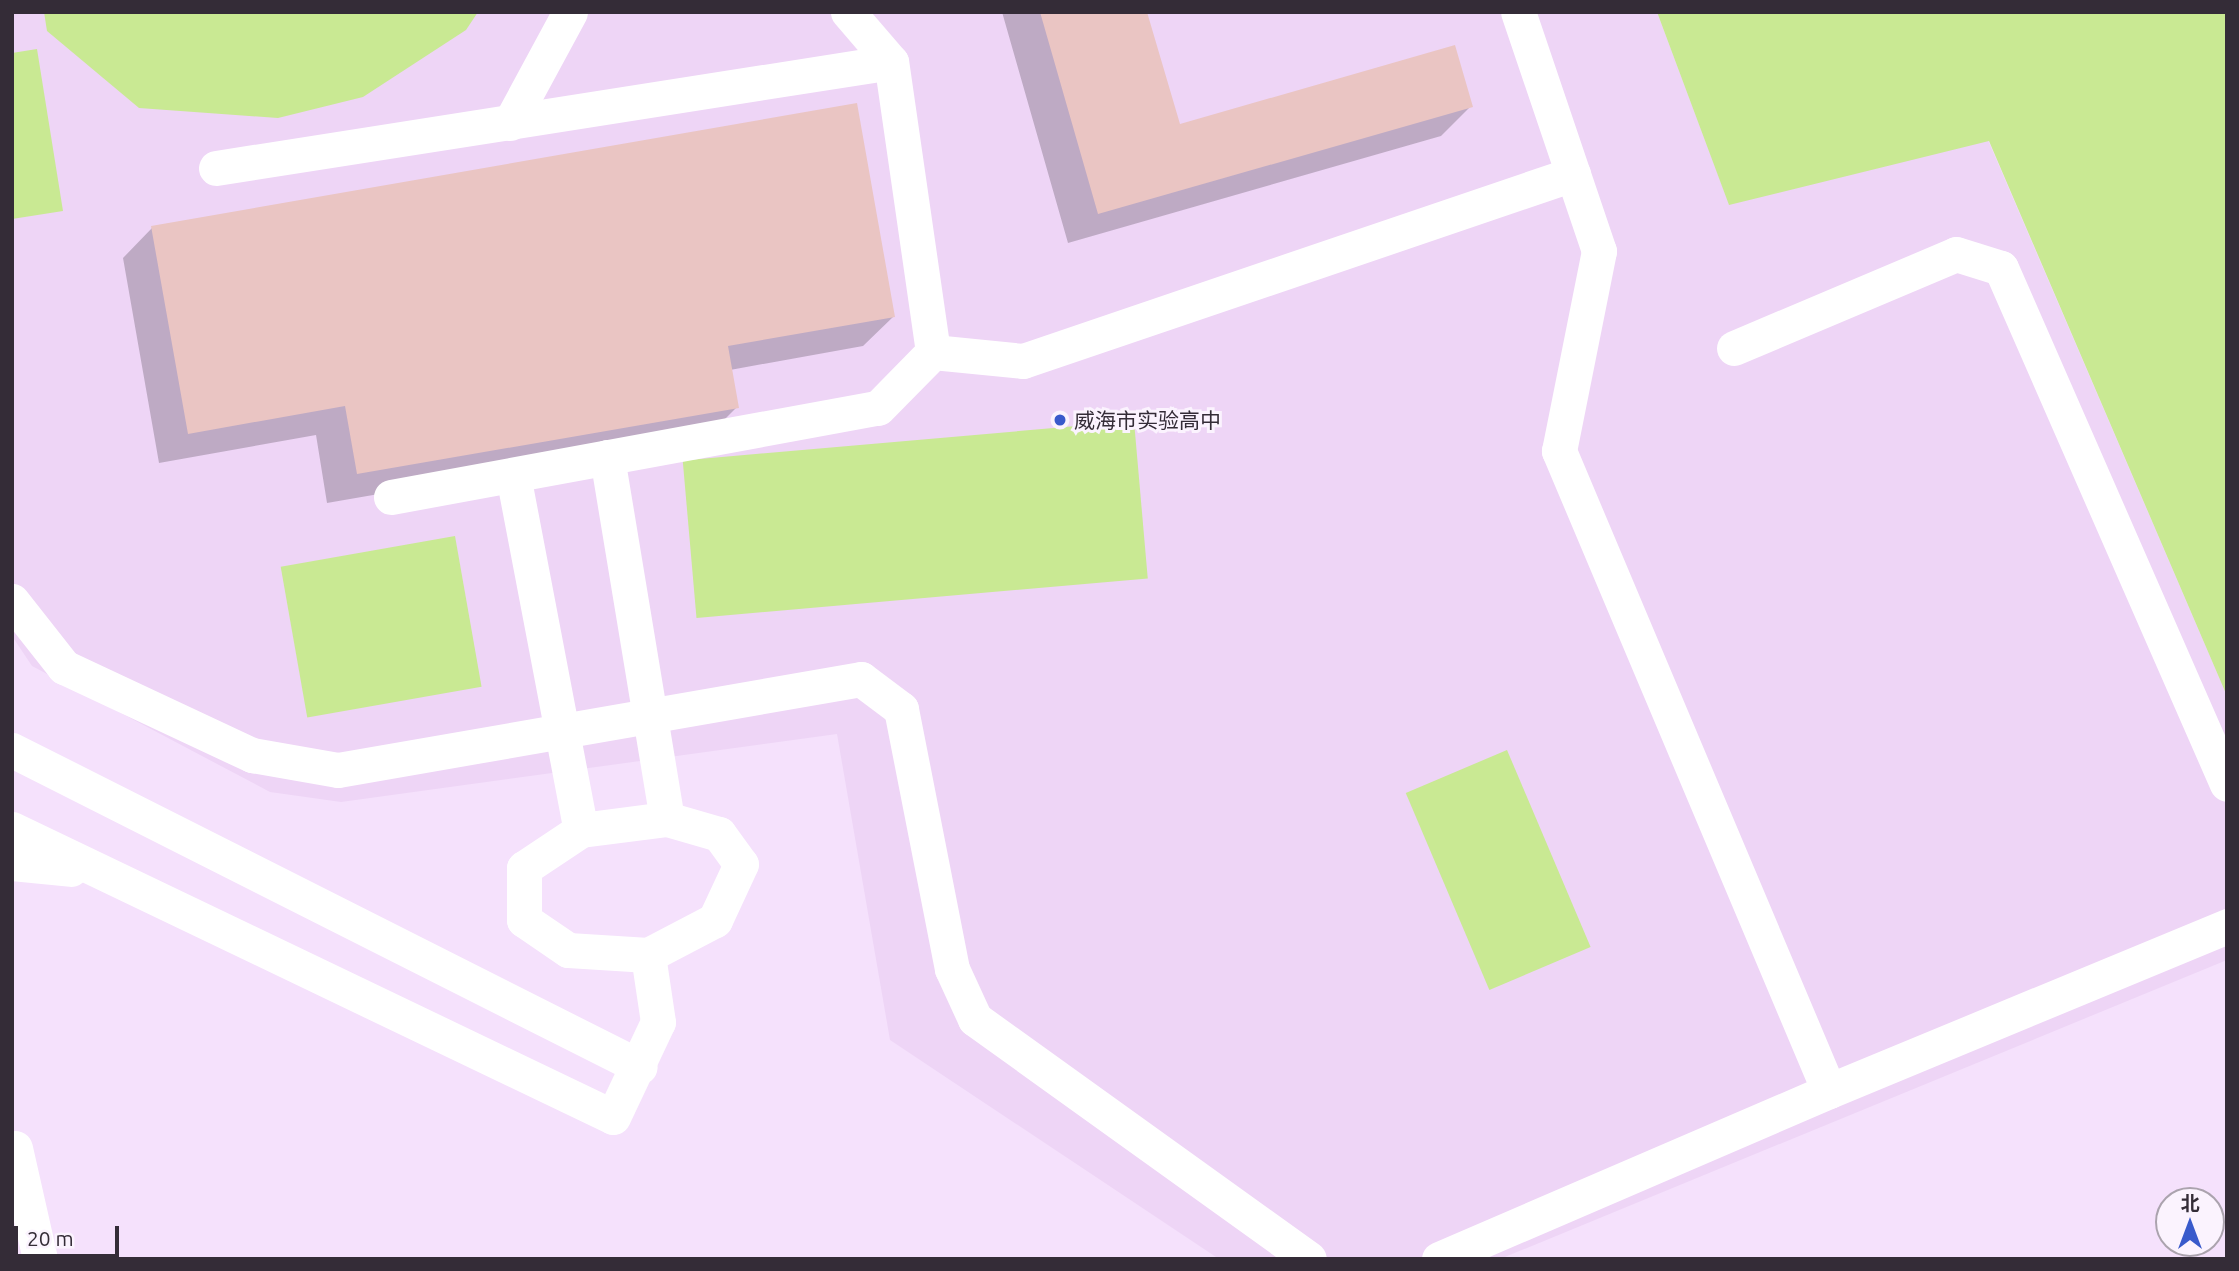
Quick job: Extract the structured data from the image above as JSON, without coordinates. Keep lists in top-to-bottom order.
{
  "places": ["威海市实验高中"],
  "scale_bar": "20 m",
  "north": "top"
}
